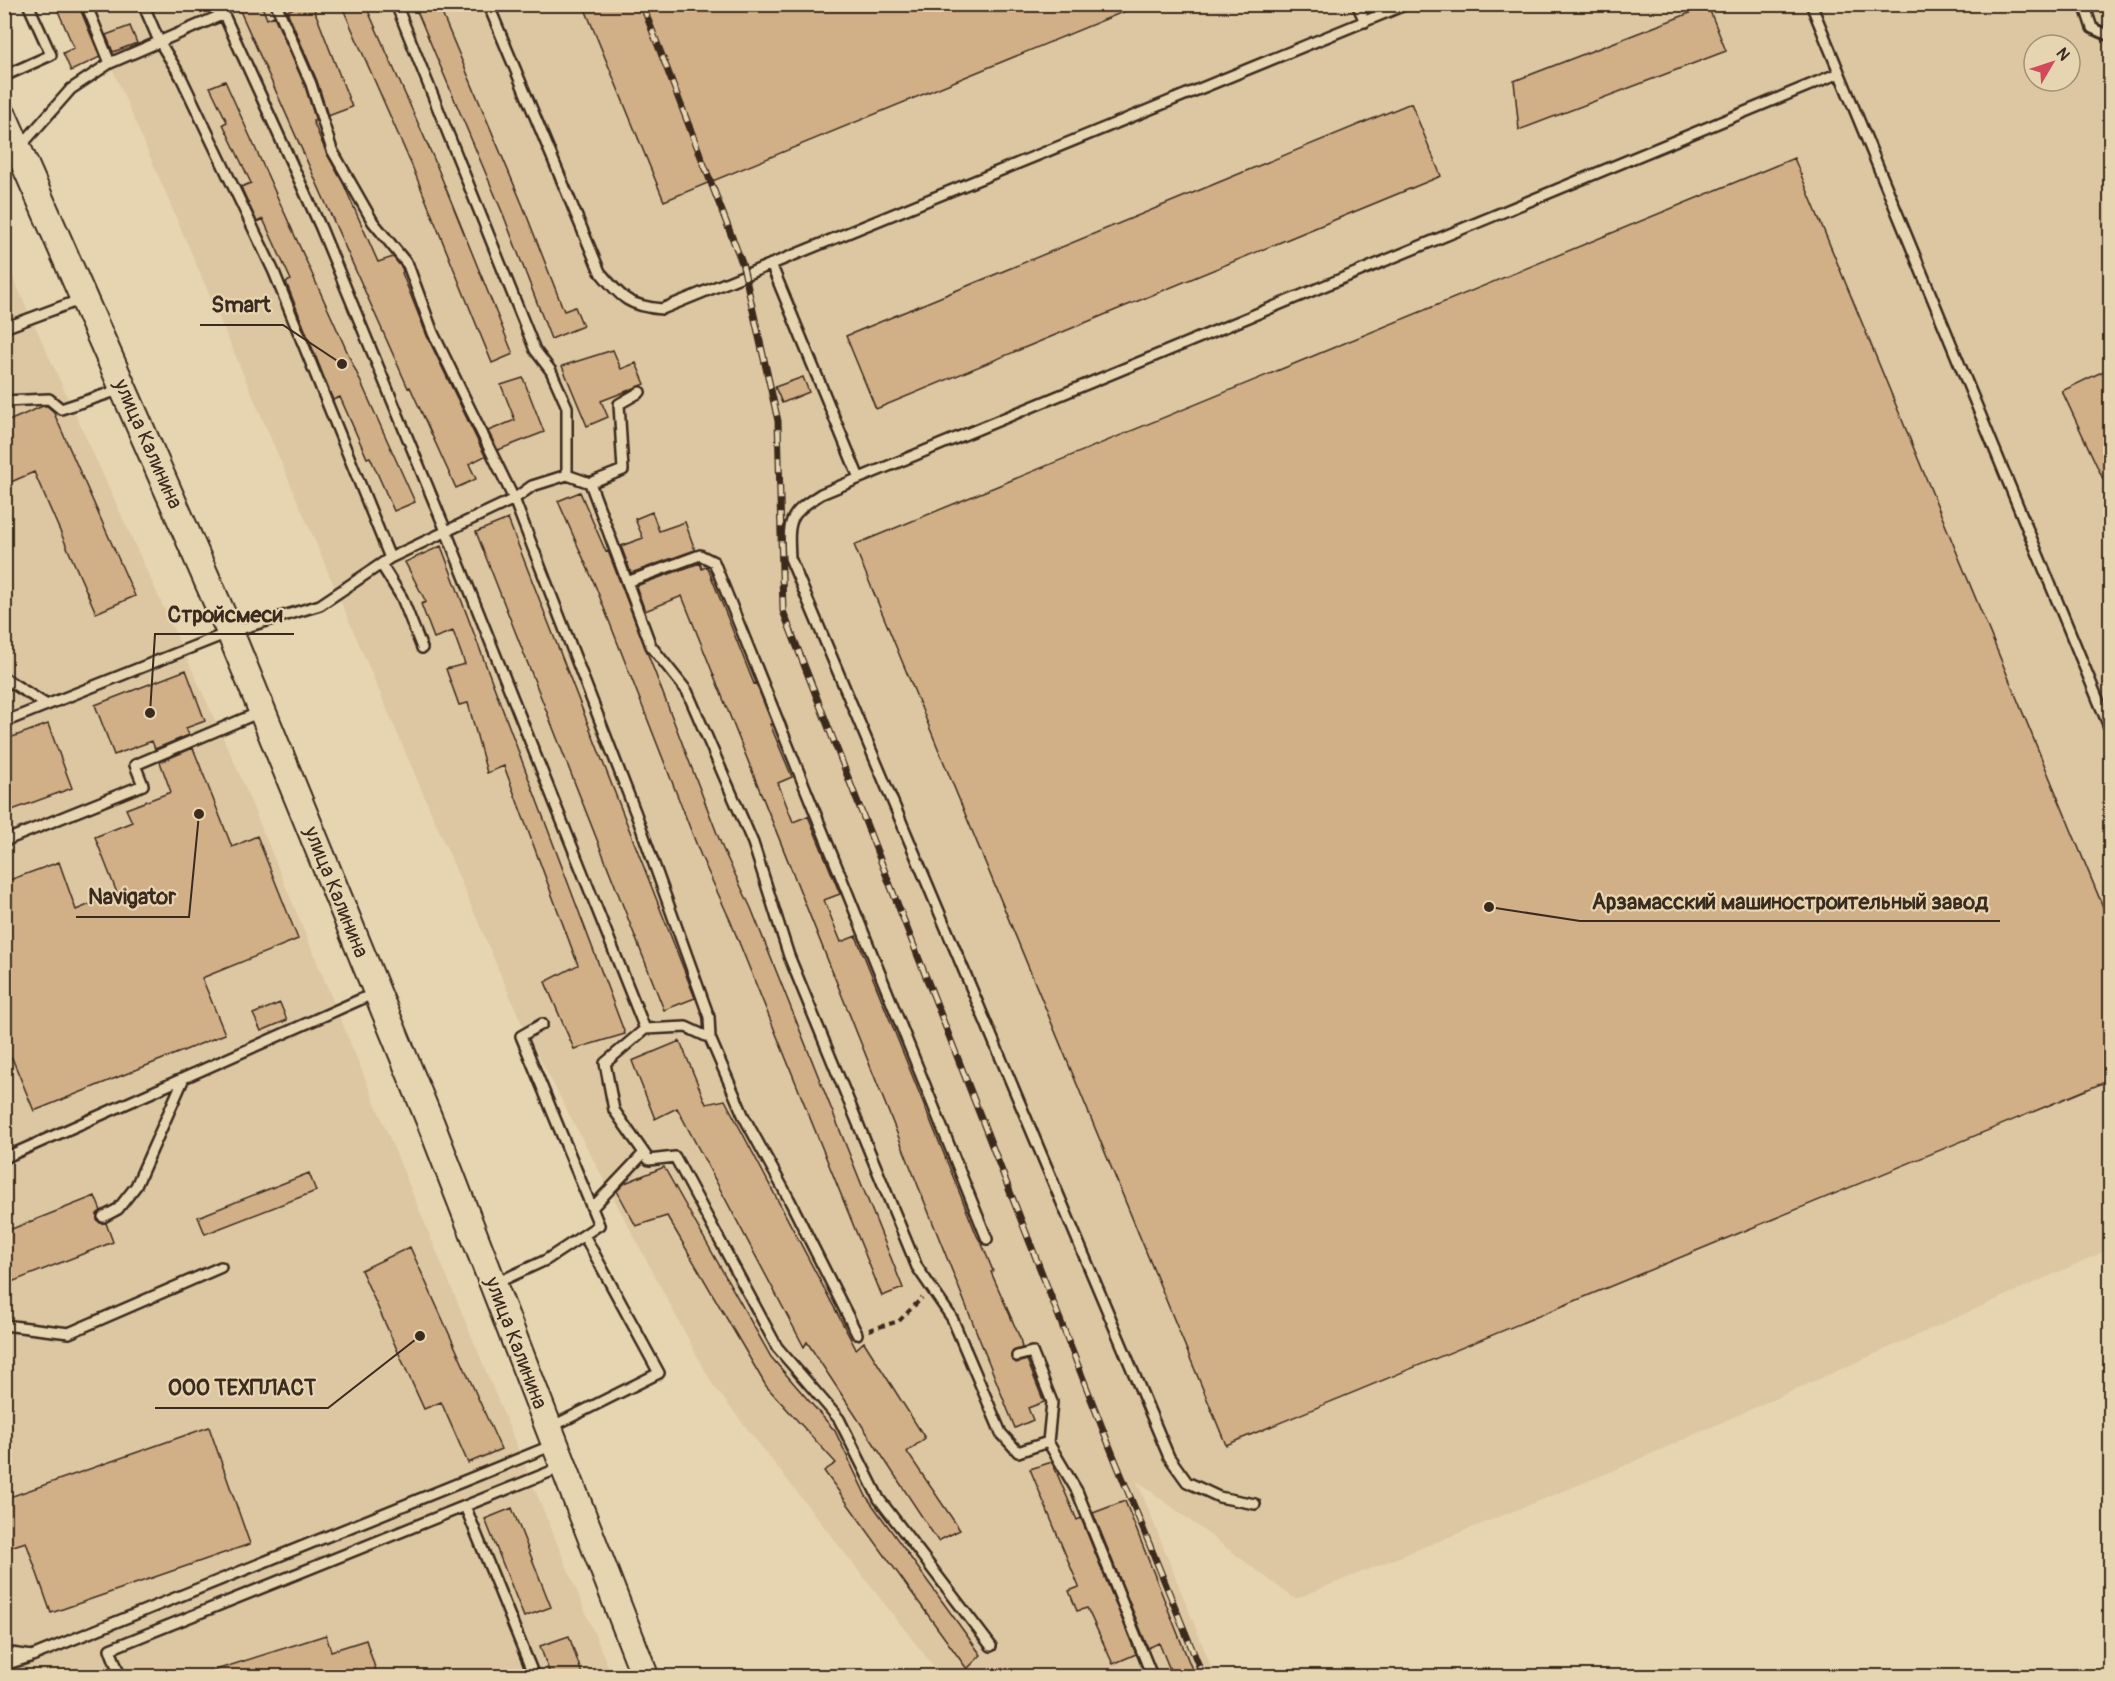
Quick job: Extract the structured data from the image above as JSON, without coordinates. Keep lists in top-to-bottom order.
{
  "streets": {
    "street": ["улица Калинина"]
  },
  "places": [
    "Smart",
    "Стройсмеси",
    "Navigator",
    "Арзамасский машиностроительный завод",
    "ООО ТЕХПЛАСТ"
  ],
  "north": "top right"
}
